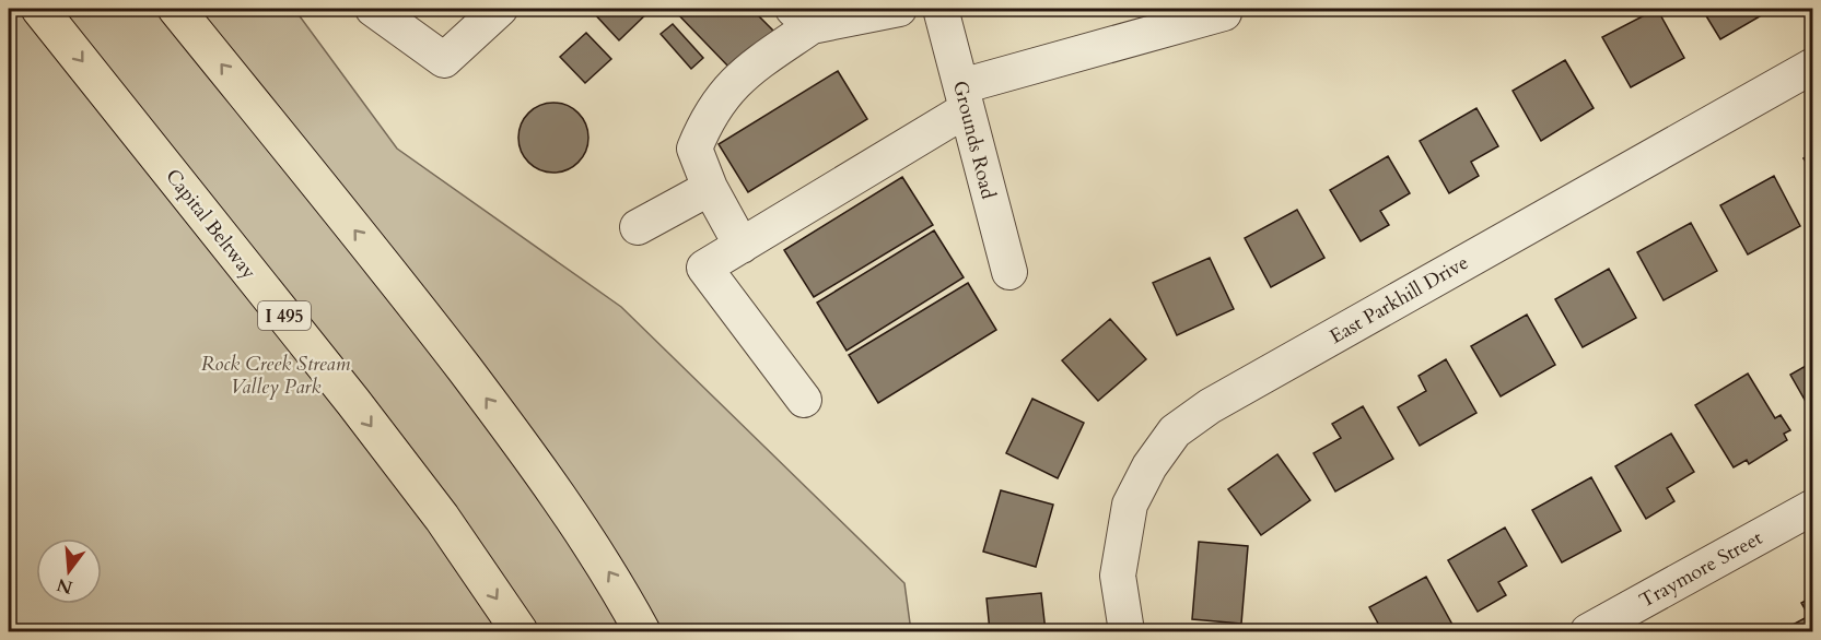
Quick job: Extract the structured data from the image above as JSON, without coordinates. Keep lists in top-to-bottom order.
{
  "streets": {
    "highway": ["Capital Beltway", "I 495"],
    "street": ["Grounds Road", "East Parkhill Drive", "Traymore Street"]
  },
  "parks": ["Rock Creek Stream Valley Park"],
  "north": "bottom"
}
